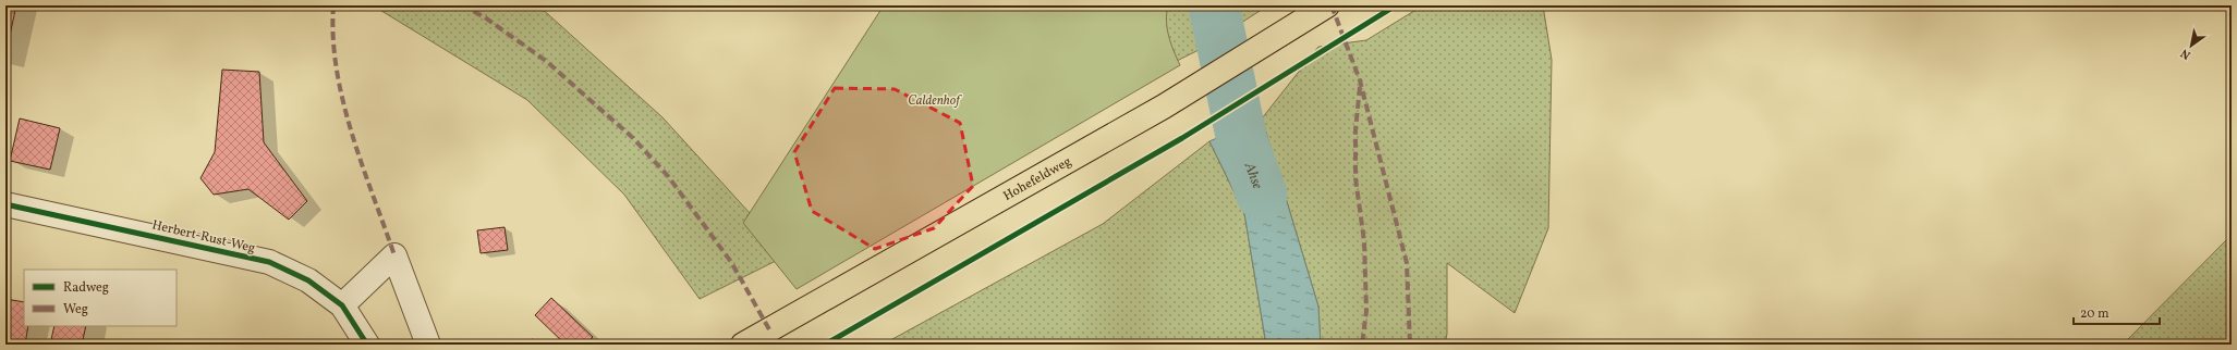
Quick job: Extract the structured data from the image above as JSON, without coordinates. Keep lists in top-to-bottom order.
{
  "streets": {
    "main road": ["Hohefeldweg"],
    "street": ["Herbert-Rust-Weg"]
  },
  "water": ["Ahse"],
  "parks": ["Caldenhof"],
  "legend": ["Radweg", "Weg"],
  "scale_bar": "20 m",
  "north": "bottom left"
}
